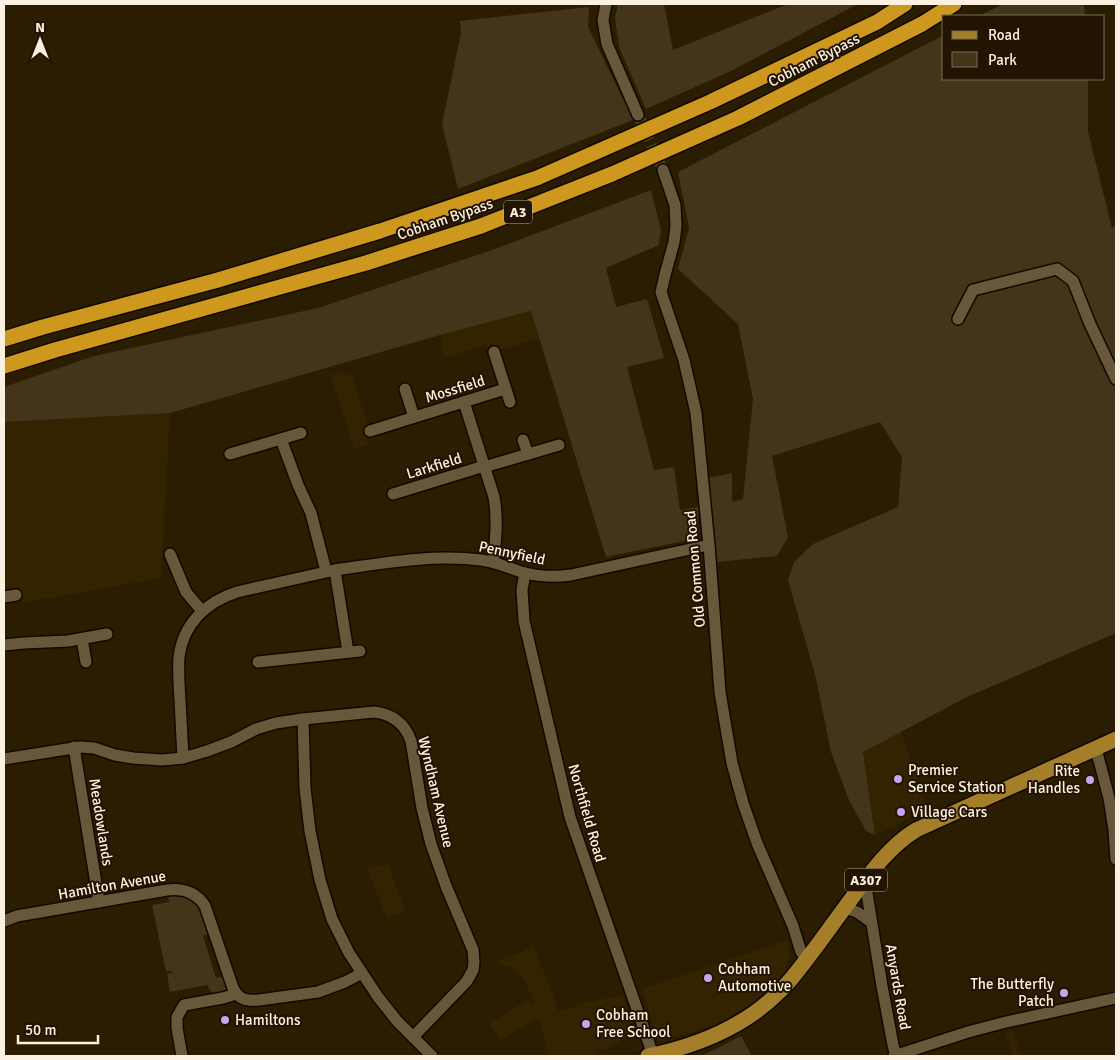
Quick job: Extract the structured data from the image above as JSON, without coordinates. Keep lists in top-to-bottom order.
{
  "streets": {
    "highway": ["Cobham Bypass", "A3"],
    "main road": ["A307"],
    "street": [
      "Mossfield",
      "Larkfield",
      "Pennyfield",
      "Old Common Road",
      "Wyndham Avenue",
      "Northfield Road",
      "Meadowlands",
      "Hamilton Avenue",
      "Anyards Road"
    ]
  },
  "crossings": [
    ["Mossfield", "Larkfield"],
    ["Larkfield", "Pennyfield"],
    ["Pennyfield", "Old Common Road"],
    ["Pennyfield", "Northfield Road"],
    ["Old Common Road", "A307"],
    ["Wyndham Avenue", "Meadowlands"],
    ["Northfield Road", "A307"],
    ["Meadowlands", "Hamilton Avenue"],
    ["A307", "Anyards Road"]
  ],
  "places": [
    "Premier Service Station",
    "Rite Handles",
    "Village Cars",
    "Cobham Automotive",
    "The Butterfly Patch",
    "Hamiltons",
    "Cobham Free School"
  ],
  "legend": ["Road", "Park"],
  "scale_bar": "50 m",
  "north": "top"
}
